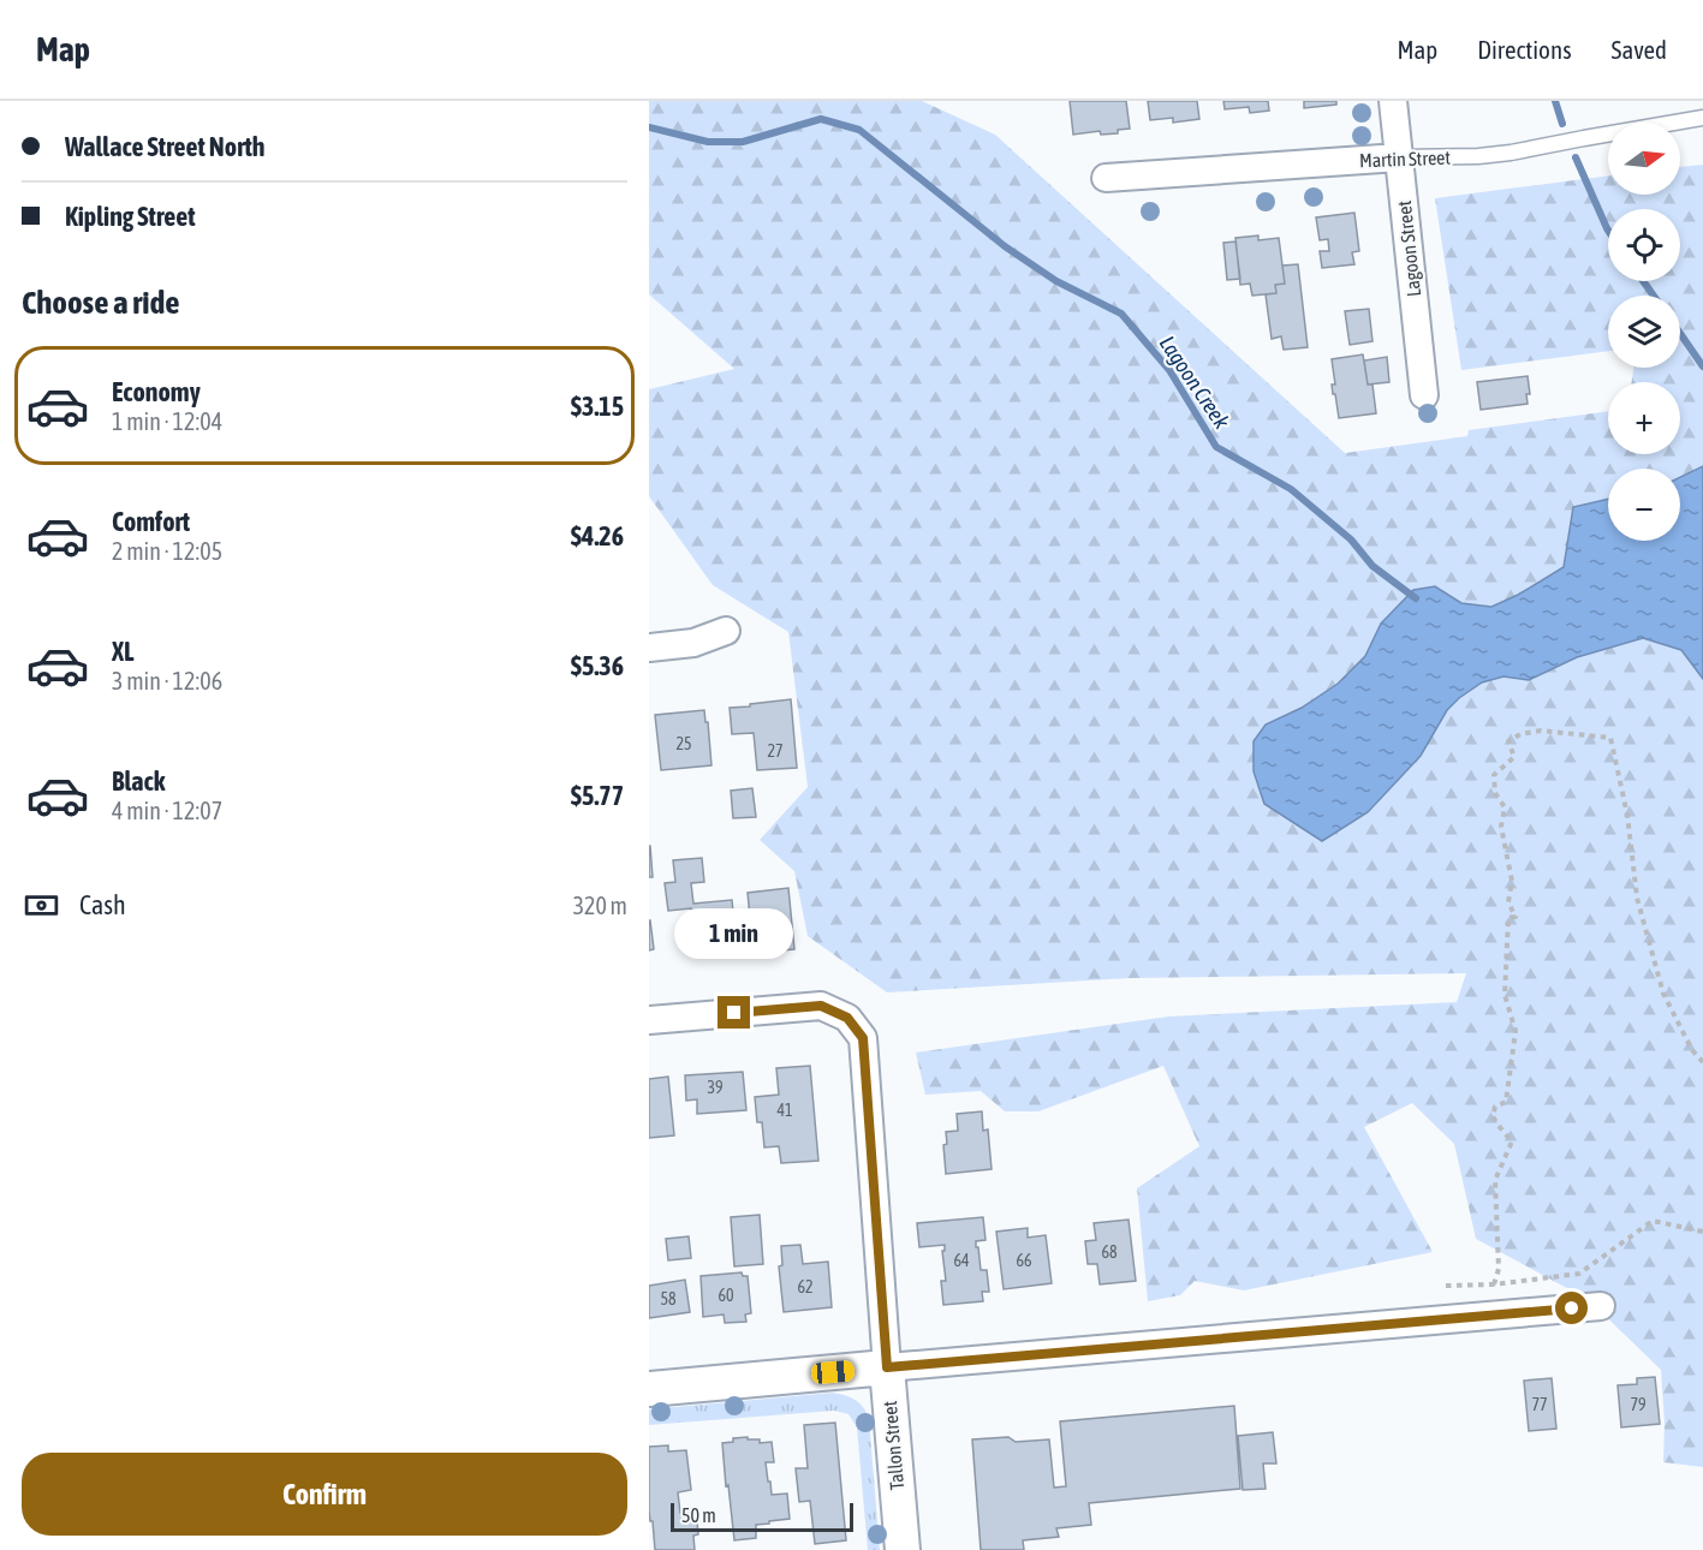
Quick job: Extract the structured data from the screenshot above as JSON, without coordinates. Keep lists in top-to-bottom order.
{
  "streets": {
    "street": ["Martin Street", "Lagoon Street", "Tallon Street"]
  },
  "crossings": [
    ["Martin Street", "Lagoon Street"]
  ],
  "water": ["Lagoon Creek"],
  "house_numbers": [
    "25",
    "27",
    "39",
    "41",
    "68",
    "64",
    "66",
    "62",
    "60",
    "58",
    "77",
    "79"
  ],
  "scale_bar": "50 m",
  "north": "right",
  "page": {
    "header": "Map",
    "nav": ["Map", "Directions", "Saved"],
    "banner": ["Wallace Street North", "Kipling Street"],
    "map_buttons": ["+", "−"],
    "heading": "Choose a ride",
    "list": [
      {
        "name": "Economy",
        "note": "1 min · 12:04",
        "value": "$3.15"
      },
      {
        "name": "Comfort",
        "note": "2 min · 12:05",
        "value": "$4.26"
      },
      {
        "name": "XL",
        "note": "3 min · 12:06",
        "value": "$5.36"
      },
      {
        "name": "Black",
        "note": "4 min · 12:07",
        "value": "$5.77"
      }
    ],
    "pay": ["Cash", "320 m"],
    "bubble": "1 min",
    "buttons": "Confirm",
    "scale": "50 m"
  }
}
